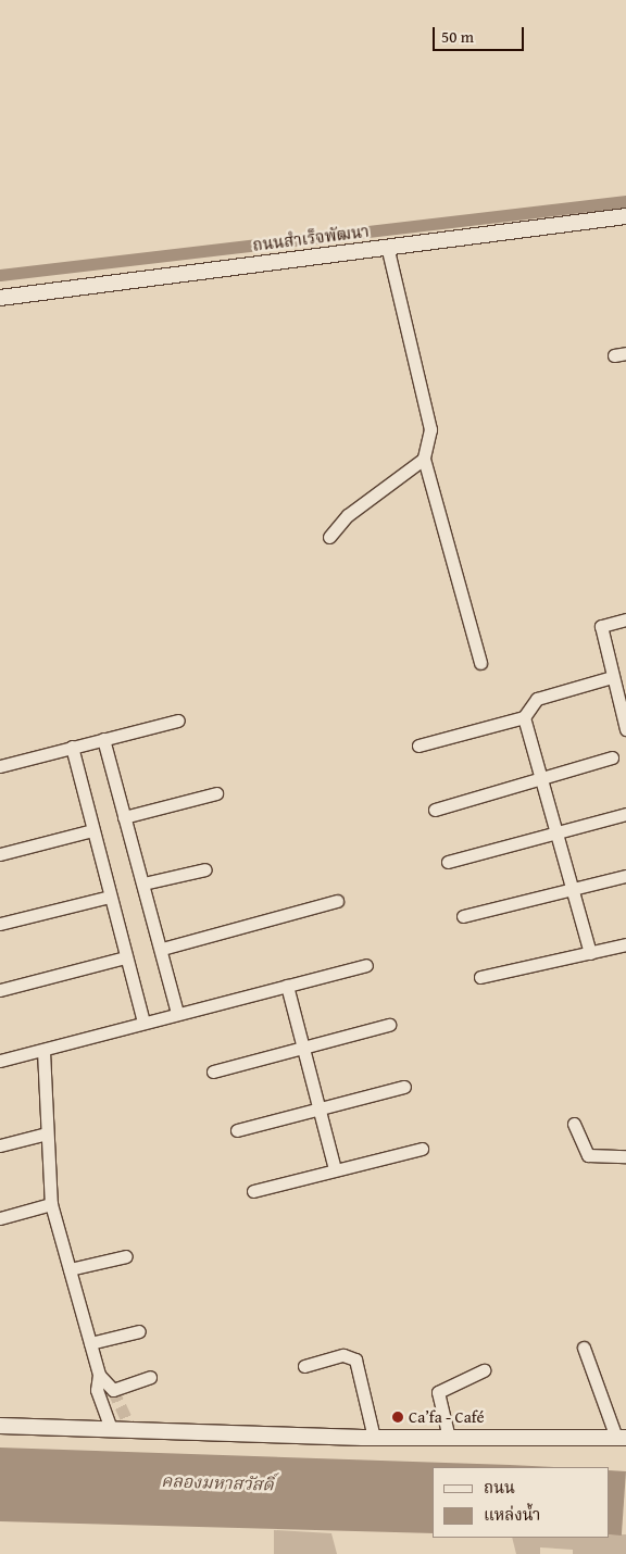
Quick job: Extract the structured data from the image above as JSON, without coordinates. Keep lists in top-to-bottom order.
{
  "streets": {
    "street": ["ถนนสำเร็จพัฒนา"]
  },
  "water": ["คลองมหาสวัสดิ์"],
  "places": ["Ca’fa - Café"],
  "legend": ["ถนน", "แหล่งน้ำ"],
  "scale_bar": "50 m"
}
